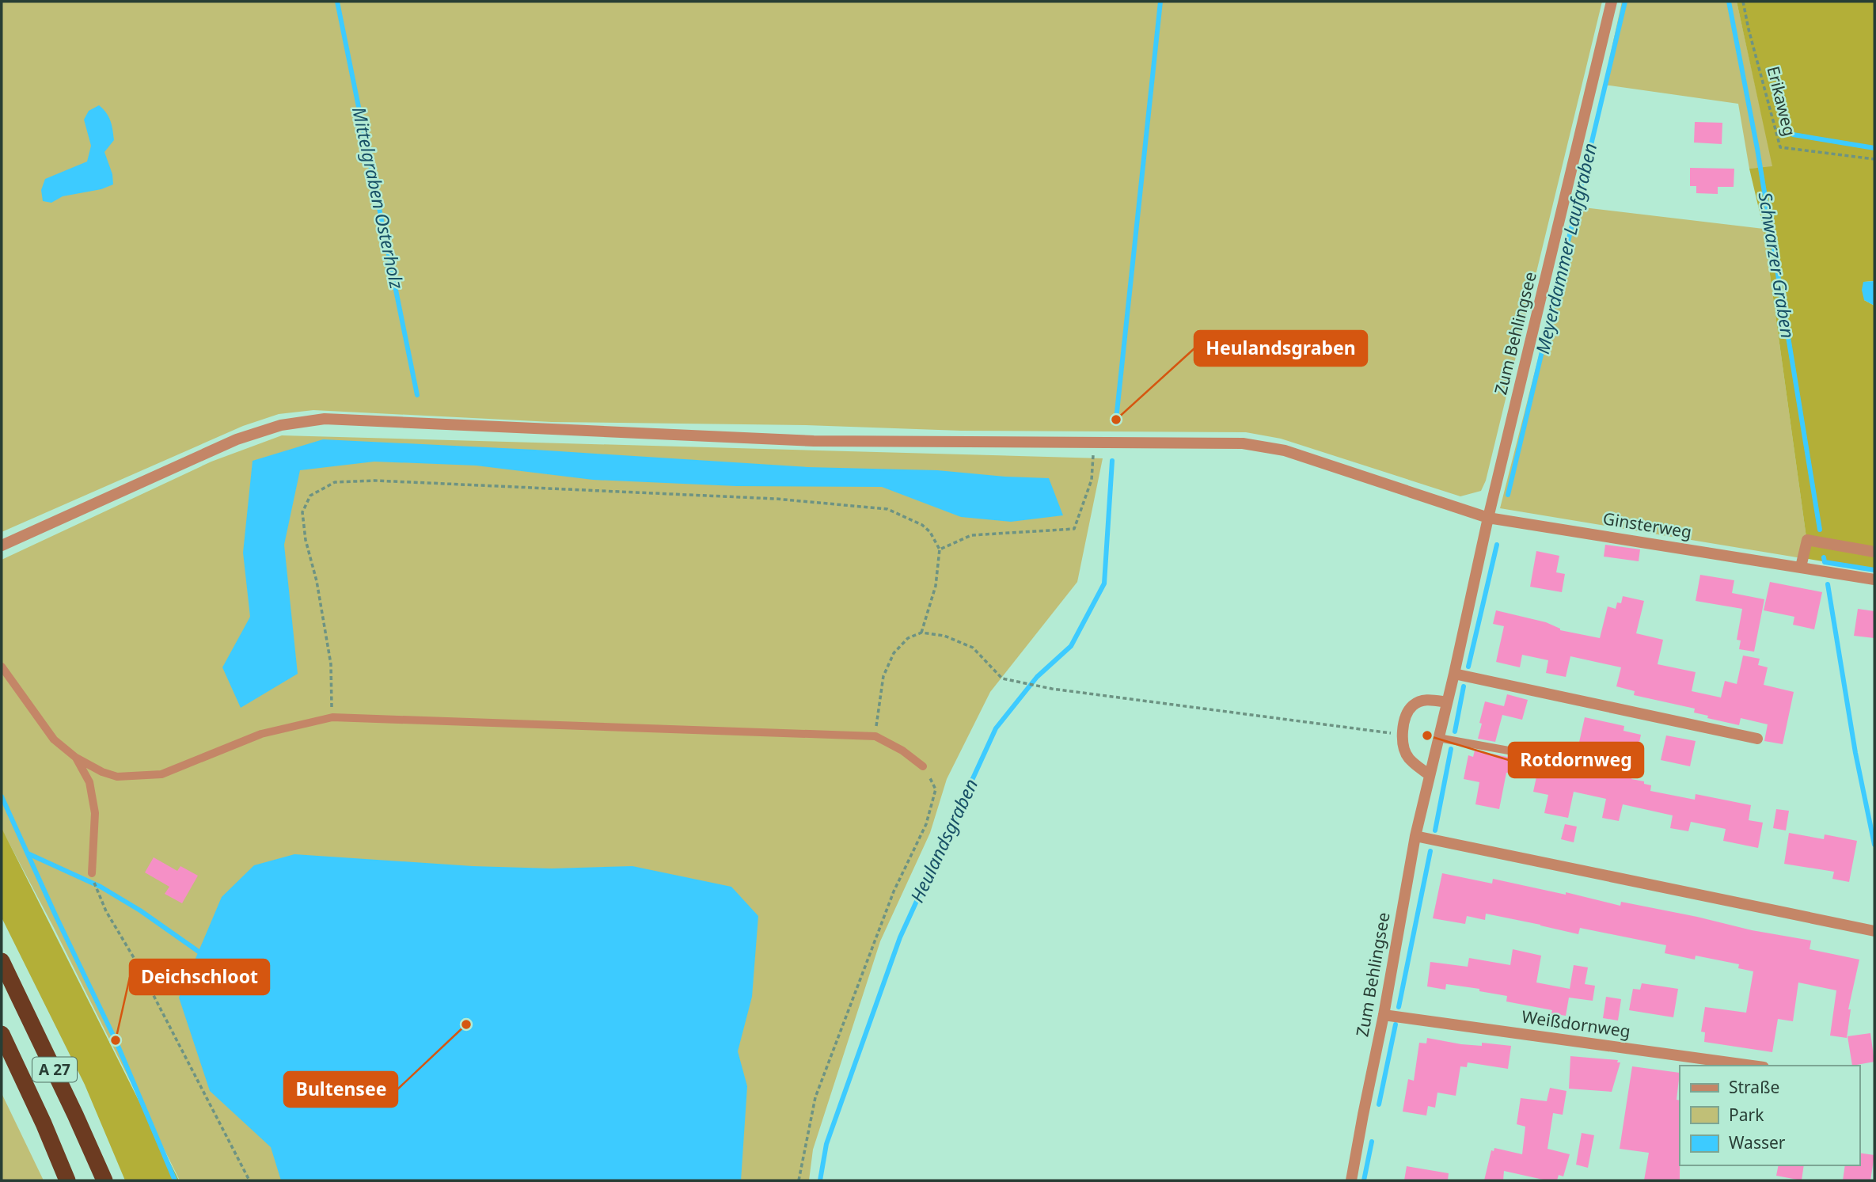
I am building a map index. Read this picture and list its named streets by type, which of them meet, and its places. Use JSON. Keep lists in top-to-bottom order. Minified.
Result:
{"streets":{"highway":["A 27"],"street":["Zum Behlingsee","Ginsterweg","Weißdornweg"],"path":["Erikaweg"]},"crossings":[["Zum Behlingsee","Ginsterweg"],["Zum Behlingsee","Weißdornweg"]],"water":["Mittelgraben Osterholz","Meyerdammer Laufgraben","Schwarzer Graben","Heulandsgraben"],"places":["Heulandsgraben","Rotdornweg","Bultensee","Deichschloot"],"legend":["Straße","Park","Wasser"]}
